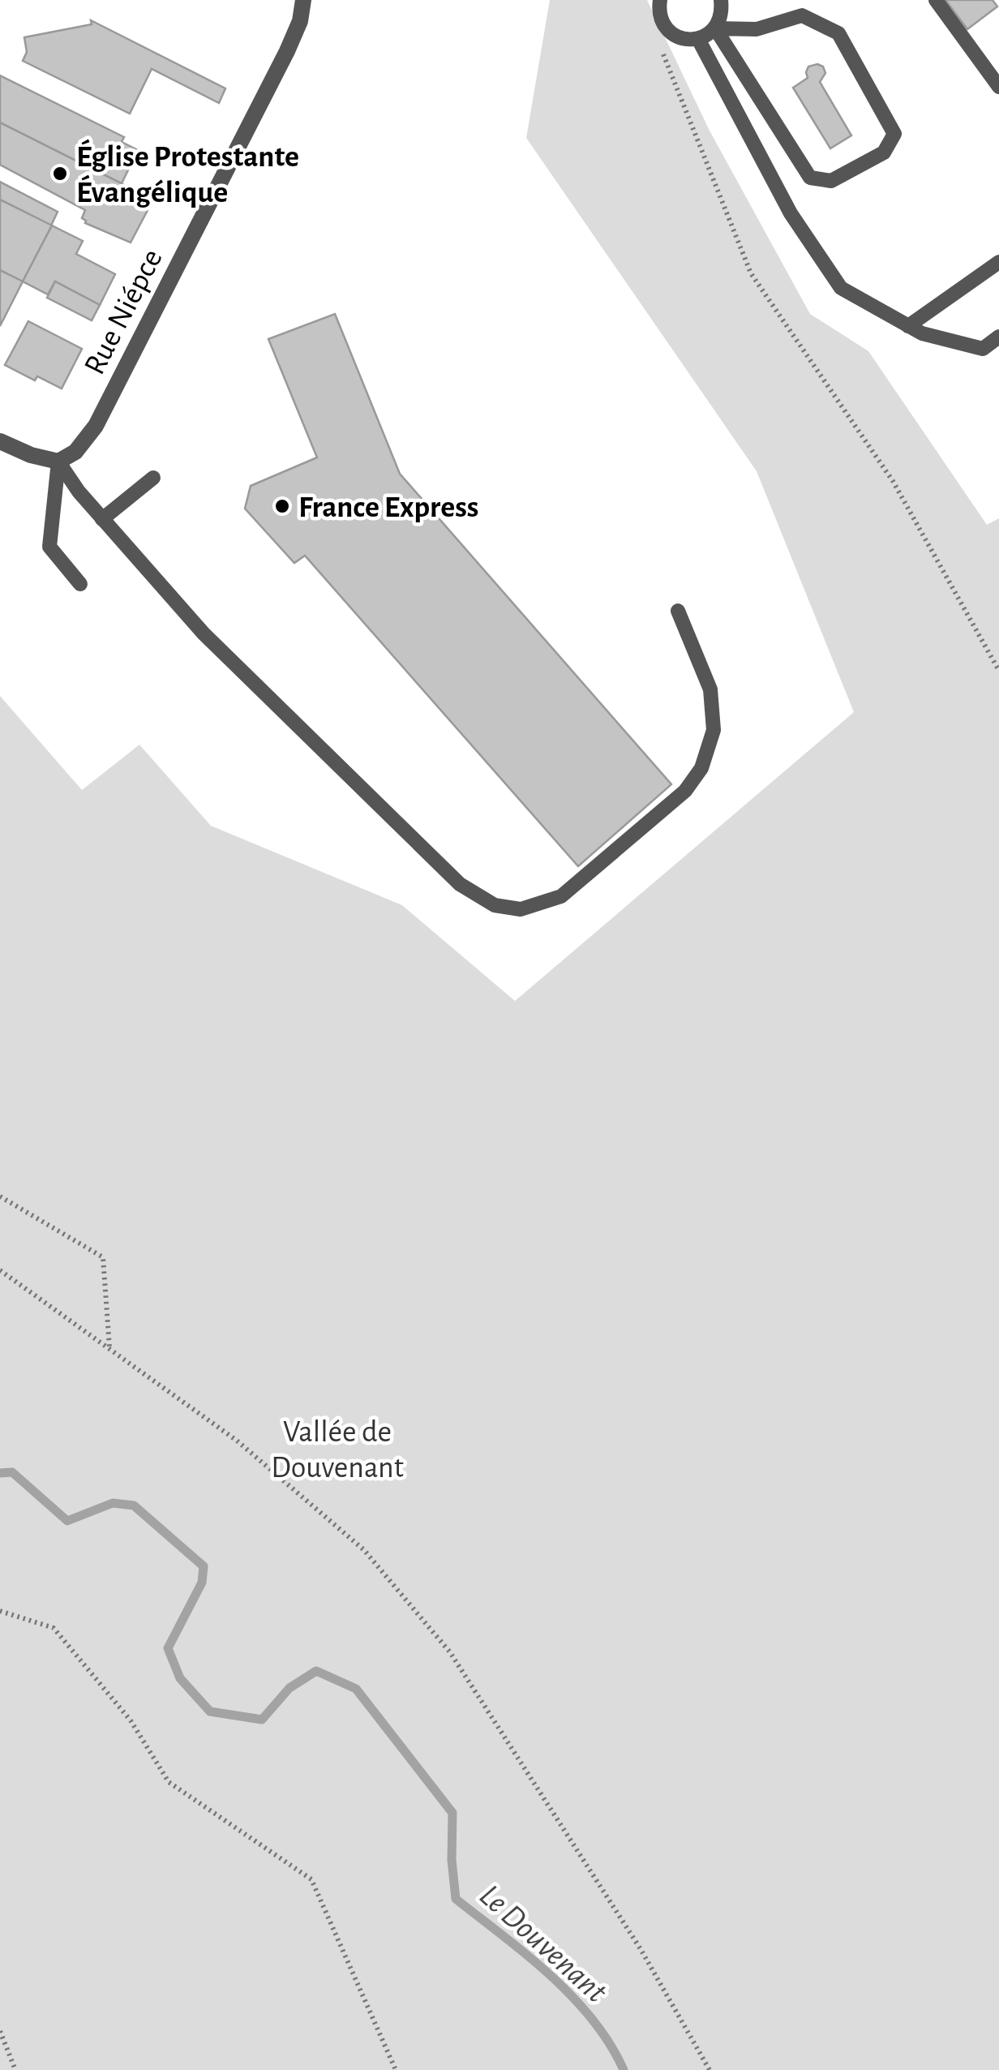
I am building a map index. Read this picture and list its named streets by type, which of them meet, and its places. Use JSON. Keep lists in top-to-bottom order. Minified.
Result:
{"streets":{"street":["Rue Niépce"]},"water":["Le Douvenant"],"parks":["Vallée de Douvenant"],"places":["Église Protestante Évangélique","France Express"]}
